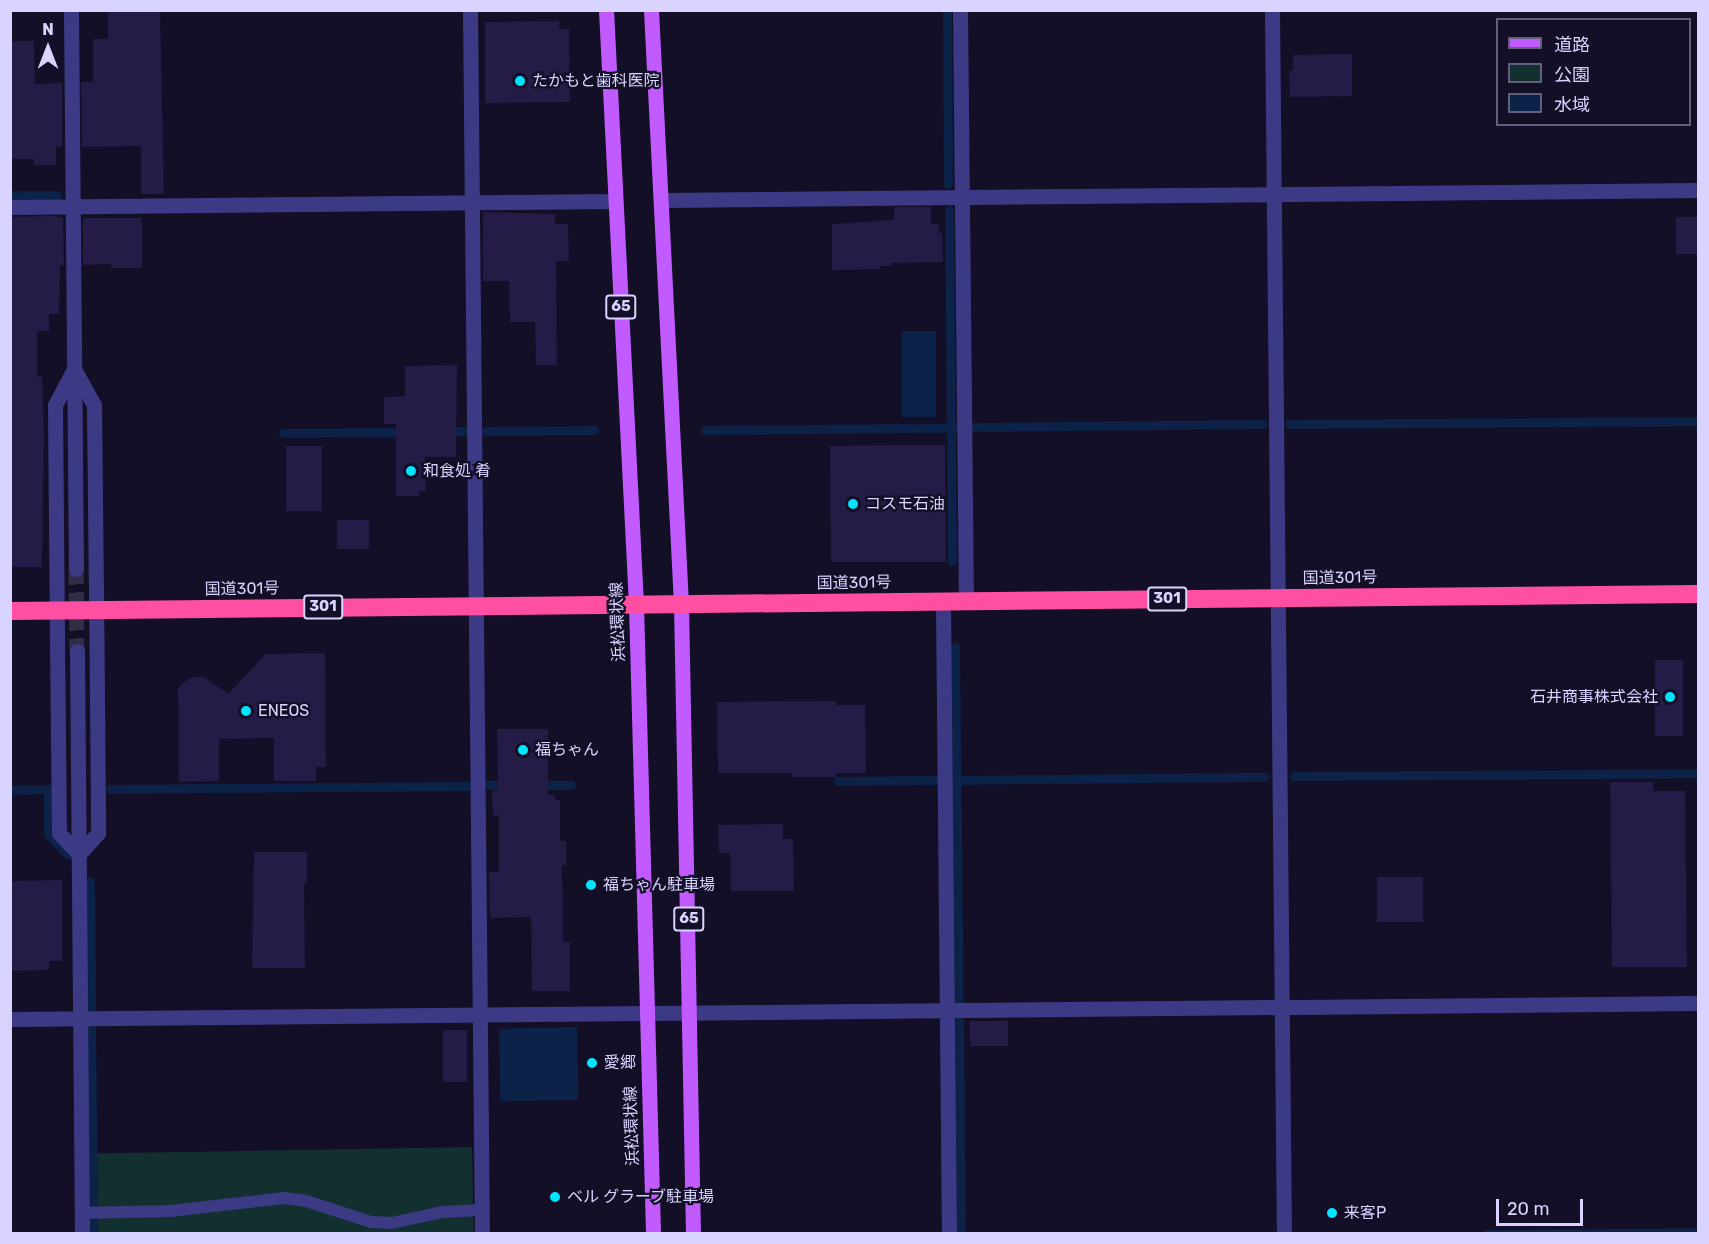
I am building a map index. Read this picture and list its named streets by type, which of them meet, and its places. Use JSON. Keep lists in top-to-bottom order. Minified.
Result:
{"streets":{"highway":["国道301号","301"],"main road":["65","浜松環状線"]},"crossings":[["65","国道301号"],["国道301号","浜松環状線"]],"places":["たかもと歯科医院","和食処 肴","コスモ石油","石井商事株式会社","ENEOS","福ちゃん","福ちゃん駐車場","愛郷","ベル グラーブ駐車場","来客P"],"legend":["道路","公園","水域"],"scale_bar":"20 m","north":"top"}
